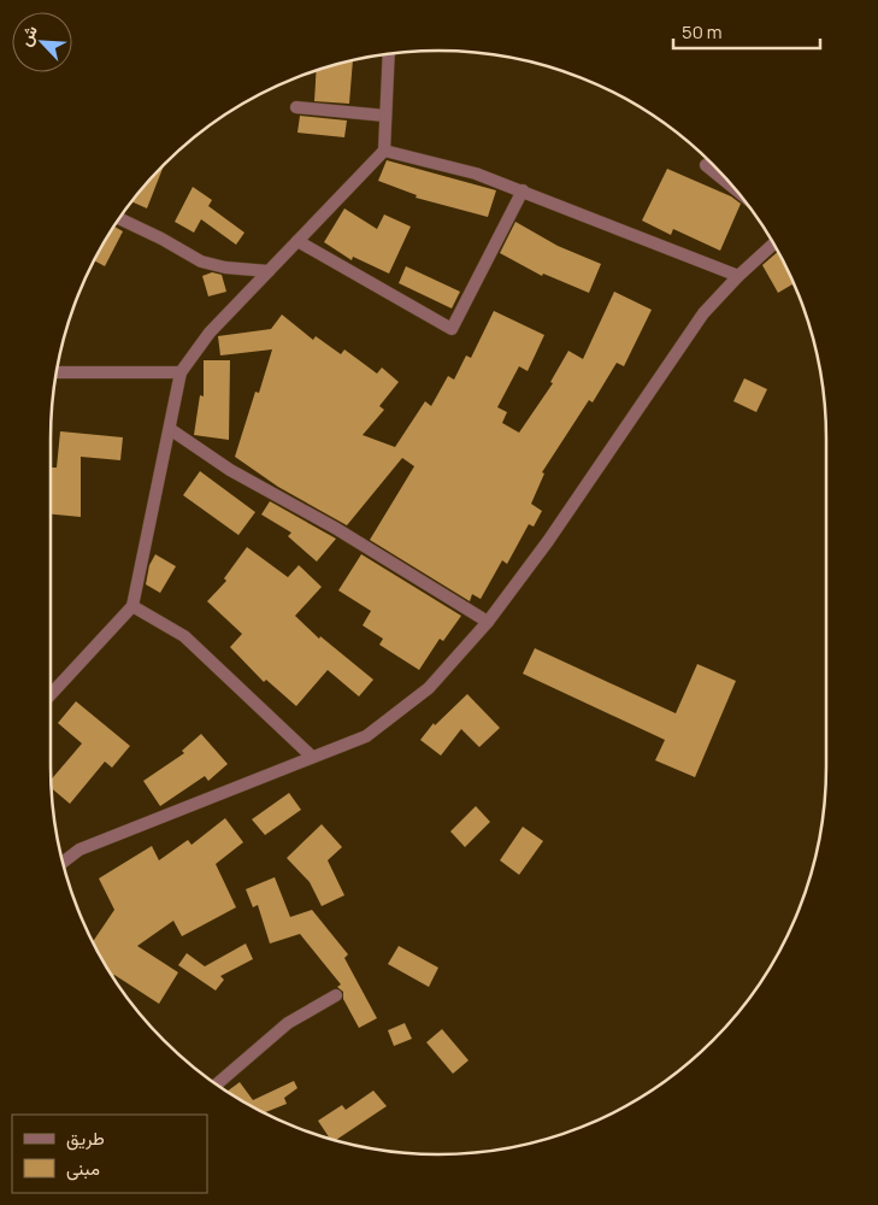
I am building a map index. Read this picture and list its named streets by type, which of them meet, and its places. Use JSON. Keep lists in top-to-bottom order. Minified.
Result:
{"legend":["طريق","مبنى"],"scale_bar":"50 m","north":"top left"}
